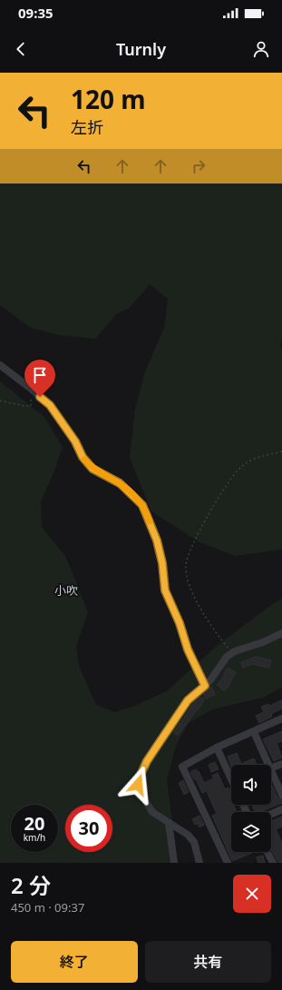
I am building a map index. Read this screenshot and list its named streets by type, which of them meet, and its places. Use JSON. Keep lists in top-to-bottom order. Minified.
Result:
{"districts":["小吹"],"page":{"status":"09:35","header":"Turnly","turn":["120 m","左折"],"speed":"20 km/h","limit":"30","heading":["2 分","450 m · 09:37"],"buttons":["終了","共有"]}}
